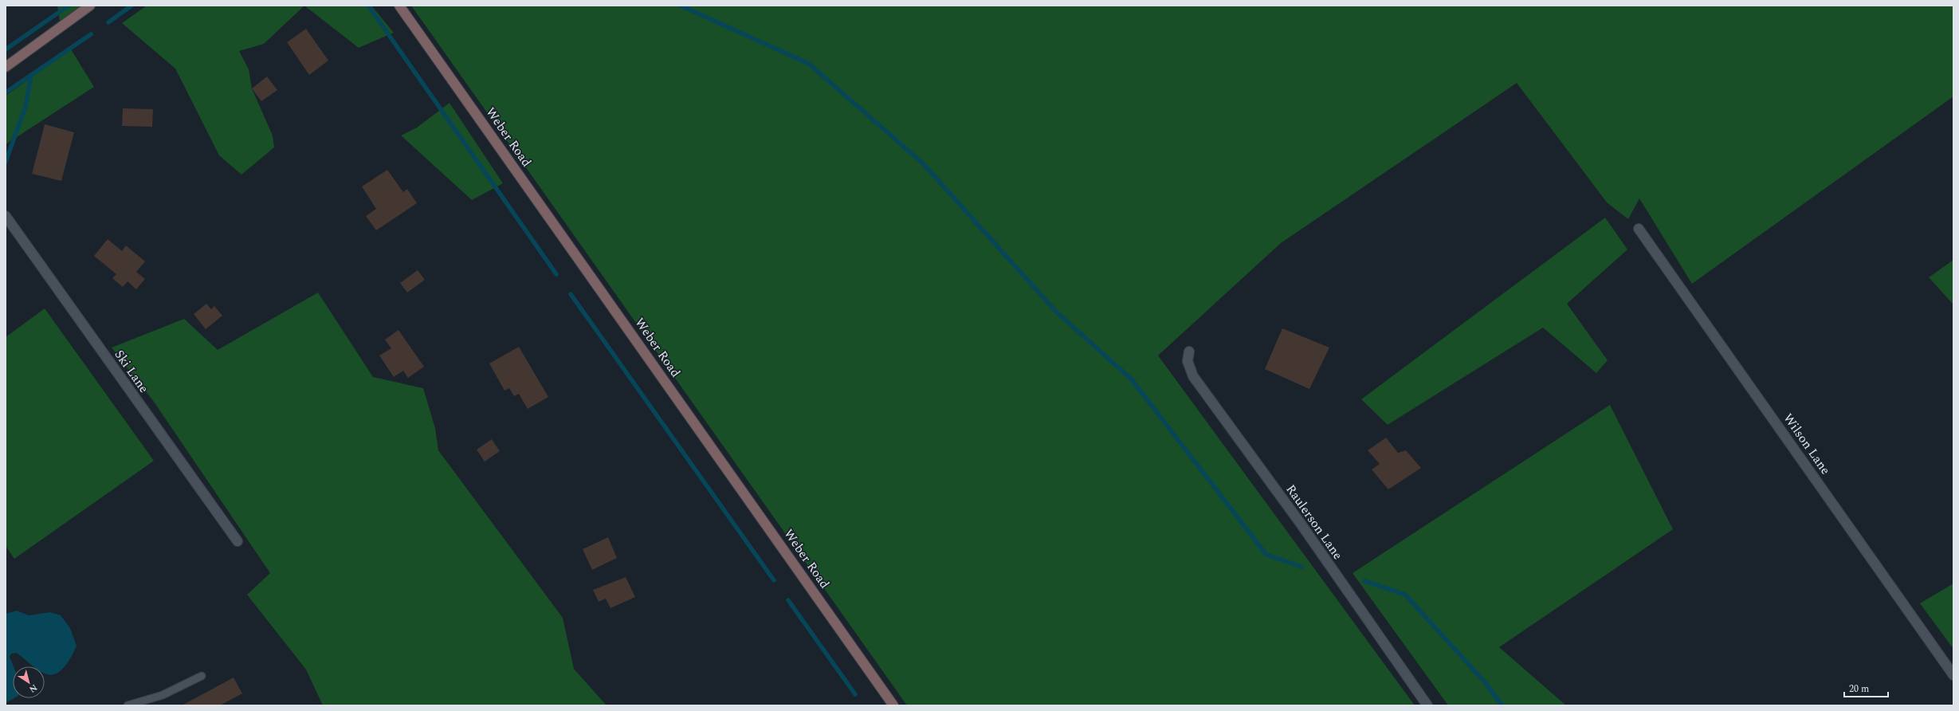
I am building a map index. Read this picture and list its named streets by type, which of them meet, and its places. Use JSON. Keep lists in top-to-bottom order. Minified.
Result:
{"streets":{"street":["Weber Road","Ski Lane","Wilson Lane","Raulerson Lane"]},"scale_bar":"20 m","north":"bottom right"}
